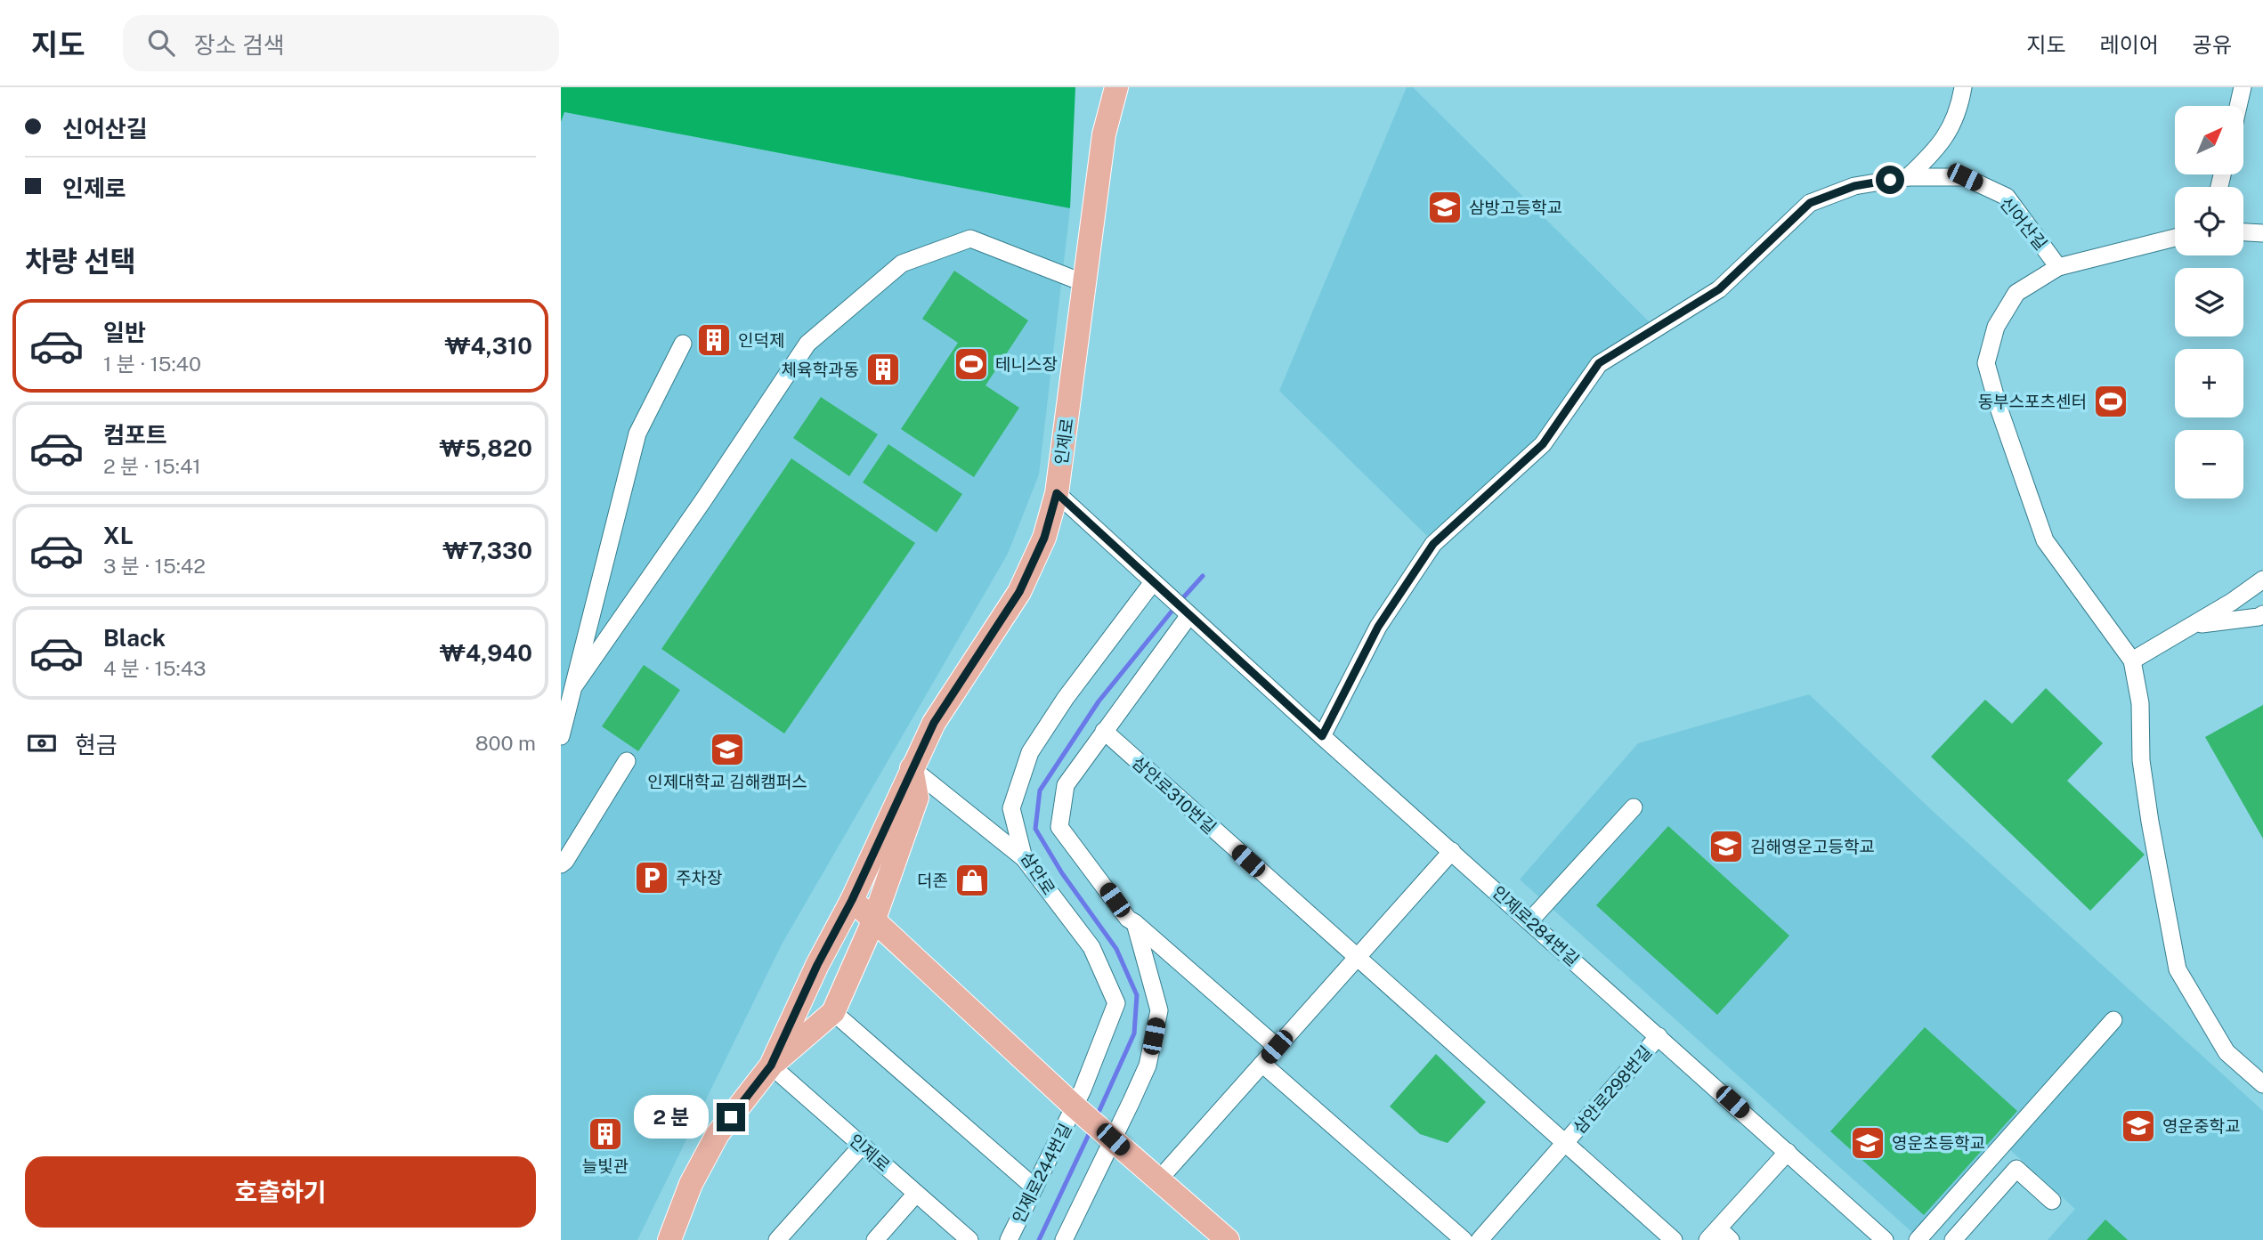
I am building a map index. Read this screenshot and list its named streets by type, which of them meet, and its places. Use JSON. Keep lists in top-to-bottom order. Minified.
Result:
{"streets":{"main road":["인제로"],"street":["신어산길","삼안로310번길","삼안로","인제로284번길","삼안로298번길","인제로244번길"]},"crossings":[["신어산길","인제로284번길"],["삼안로310번길","삼안로298번길"],["삼안로","인제로284번길"],["삼안로","인제로244번길"],["인제로284번길","삼안로298번길"]],"places":{"school or university":["삼방고등학교","인제대학교 김해캠퍼스","김해영운고등학교","영운중학교","영운초등학교"],"building":["인덕제","체육학과동","늘빛관"],"sports":["테니스장","동부스포츠센터"],"parking":["주차장"],"shop":["더존"]},"north":"top right","page":{"header":"지도","search":"장소 검색","nav":["지도","레이어","공유"],"banner":["신어산길","인제로"],"map_buttons":["+","−"],"heading":"차량 선택","list":[{"name":"일반","note":"1 분 · 15:40","value":"₩4,310"},{"name":"컴포트","note":"2 분 · 15:41","value":"₩5,820"},{"name":"XL","note":"3 분 · 15:42","value":"₩7,330"},{"name":"Black","note":"4 분 · 15:43","value":"₩4,940"}],"pay":["현금","800 m"],"bubble":"2 분","buttons":"호출하기"}}
